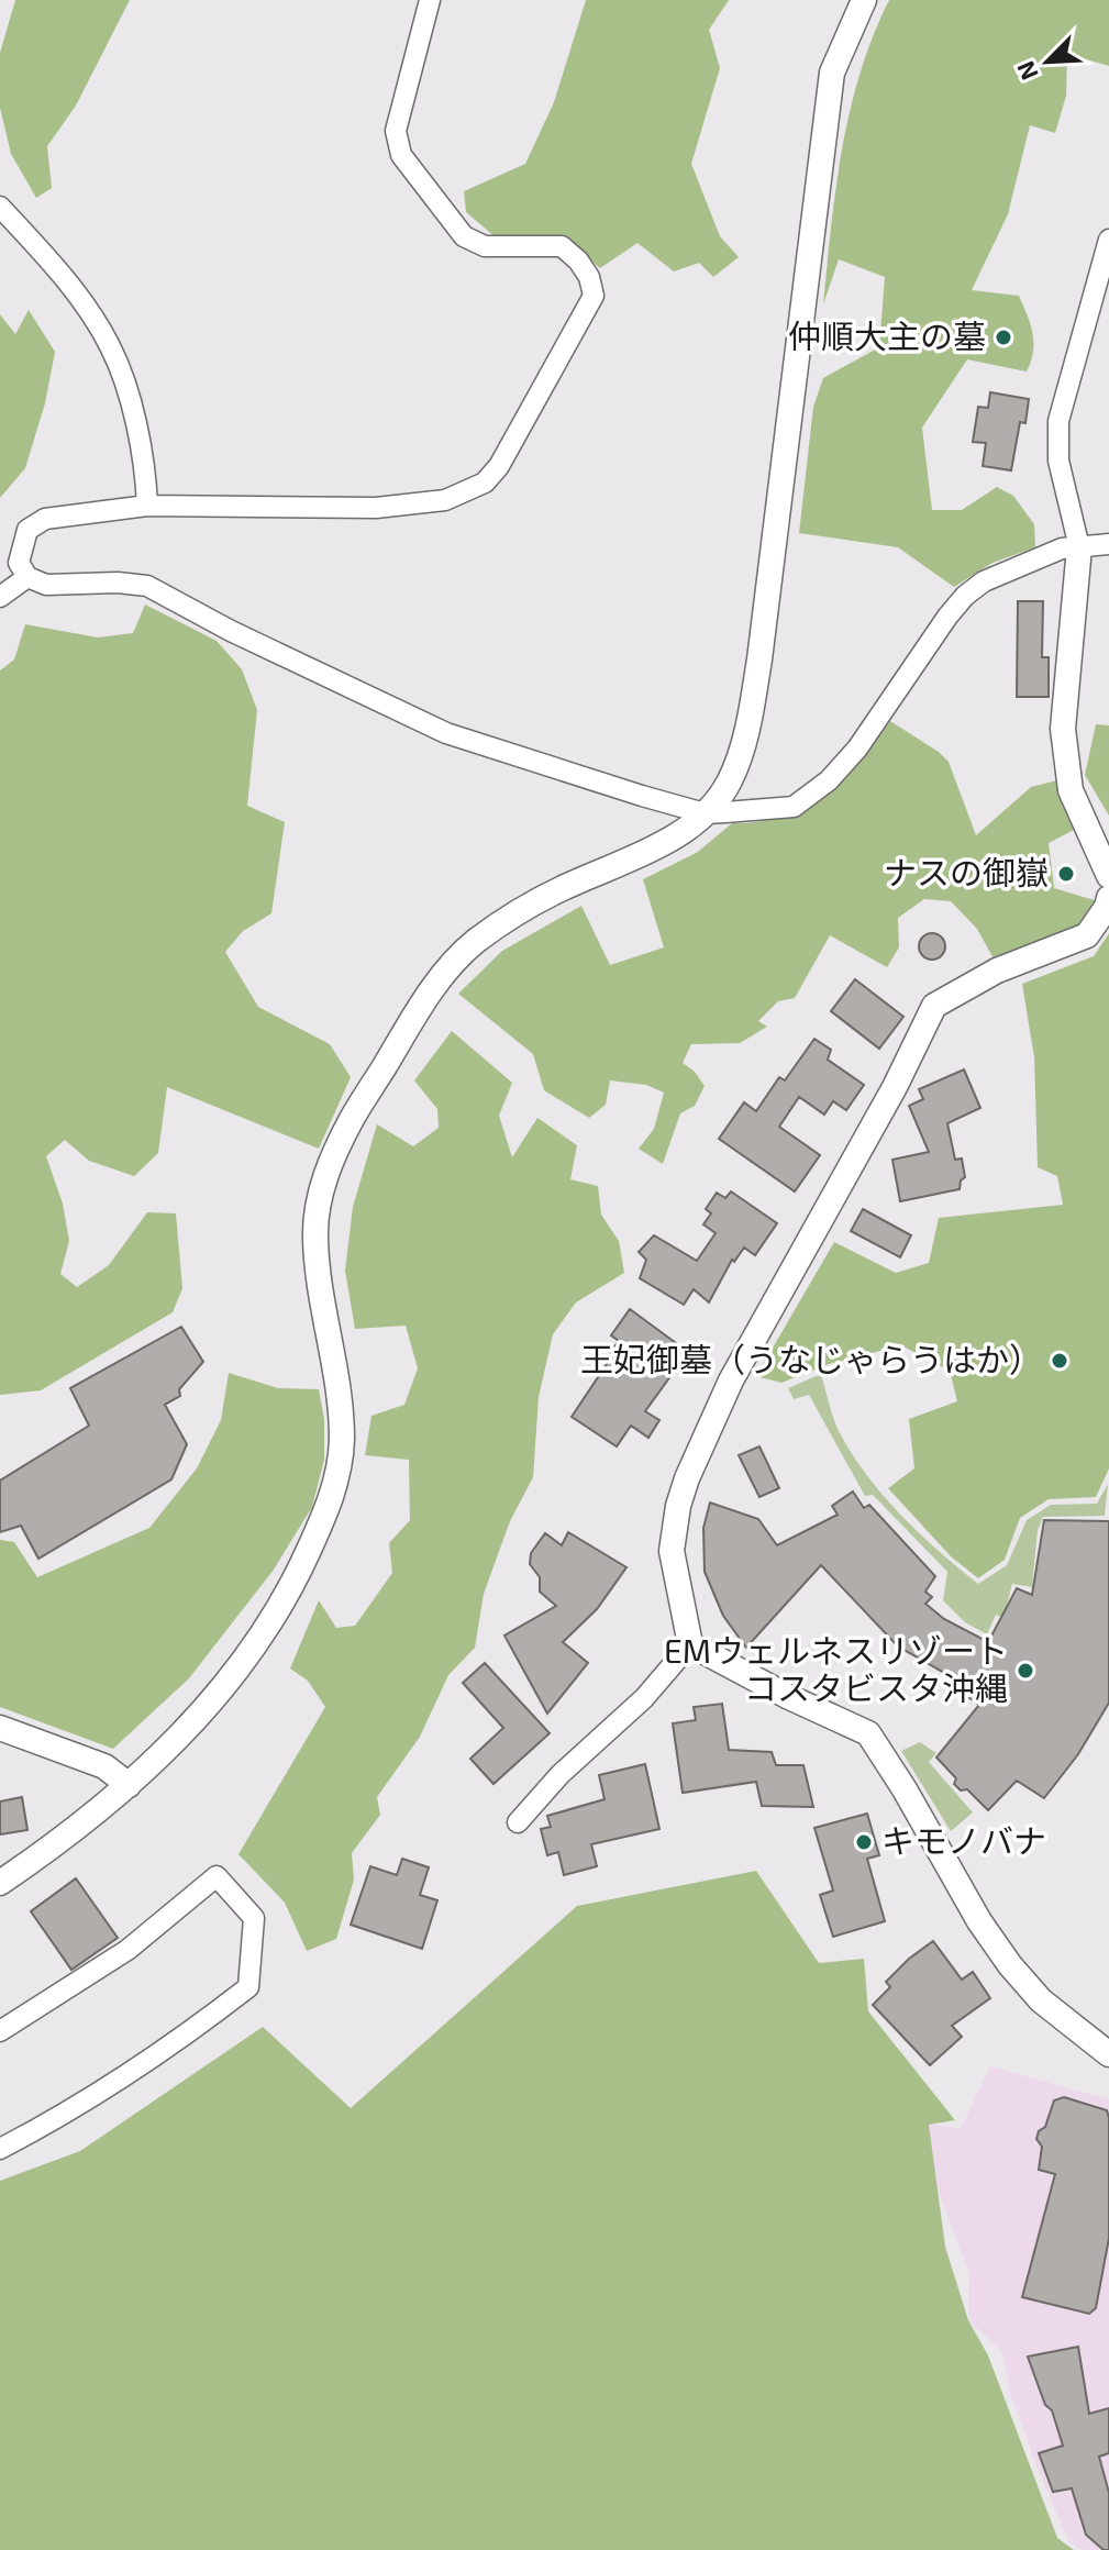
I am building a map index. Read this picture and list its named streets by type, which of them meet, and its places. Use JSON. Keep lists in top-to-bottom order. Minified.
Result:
{"places":["仲順大主の墓","ナスの御嶽","王妃御墓（うなじゃらうはか）","EMウェルネスリゾート コスタビスタ沖縄","キモノバナ"],"north":"bottom left"}
